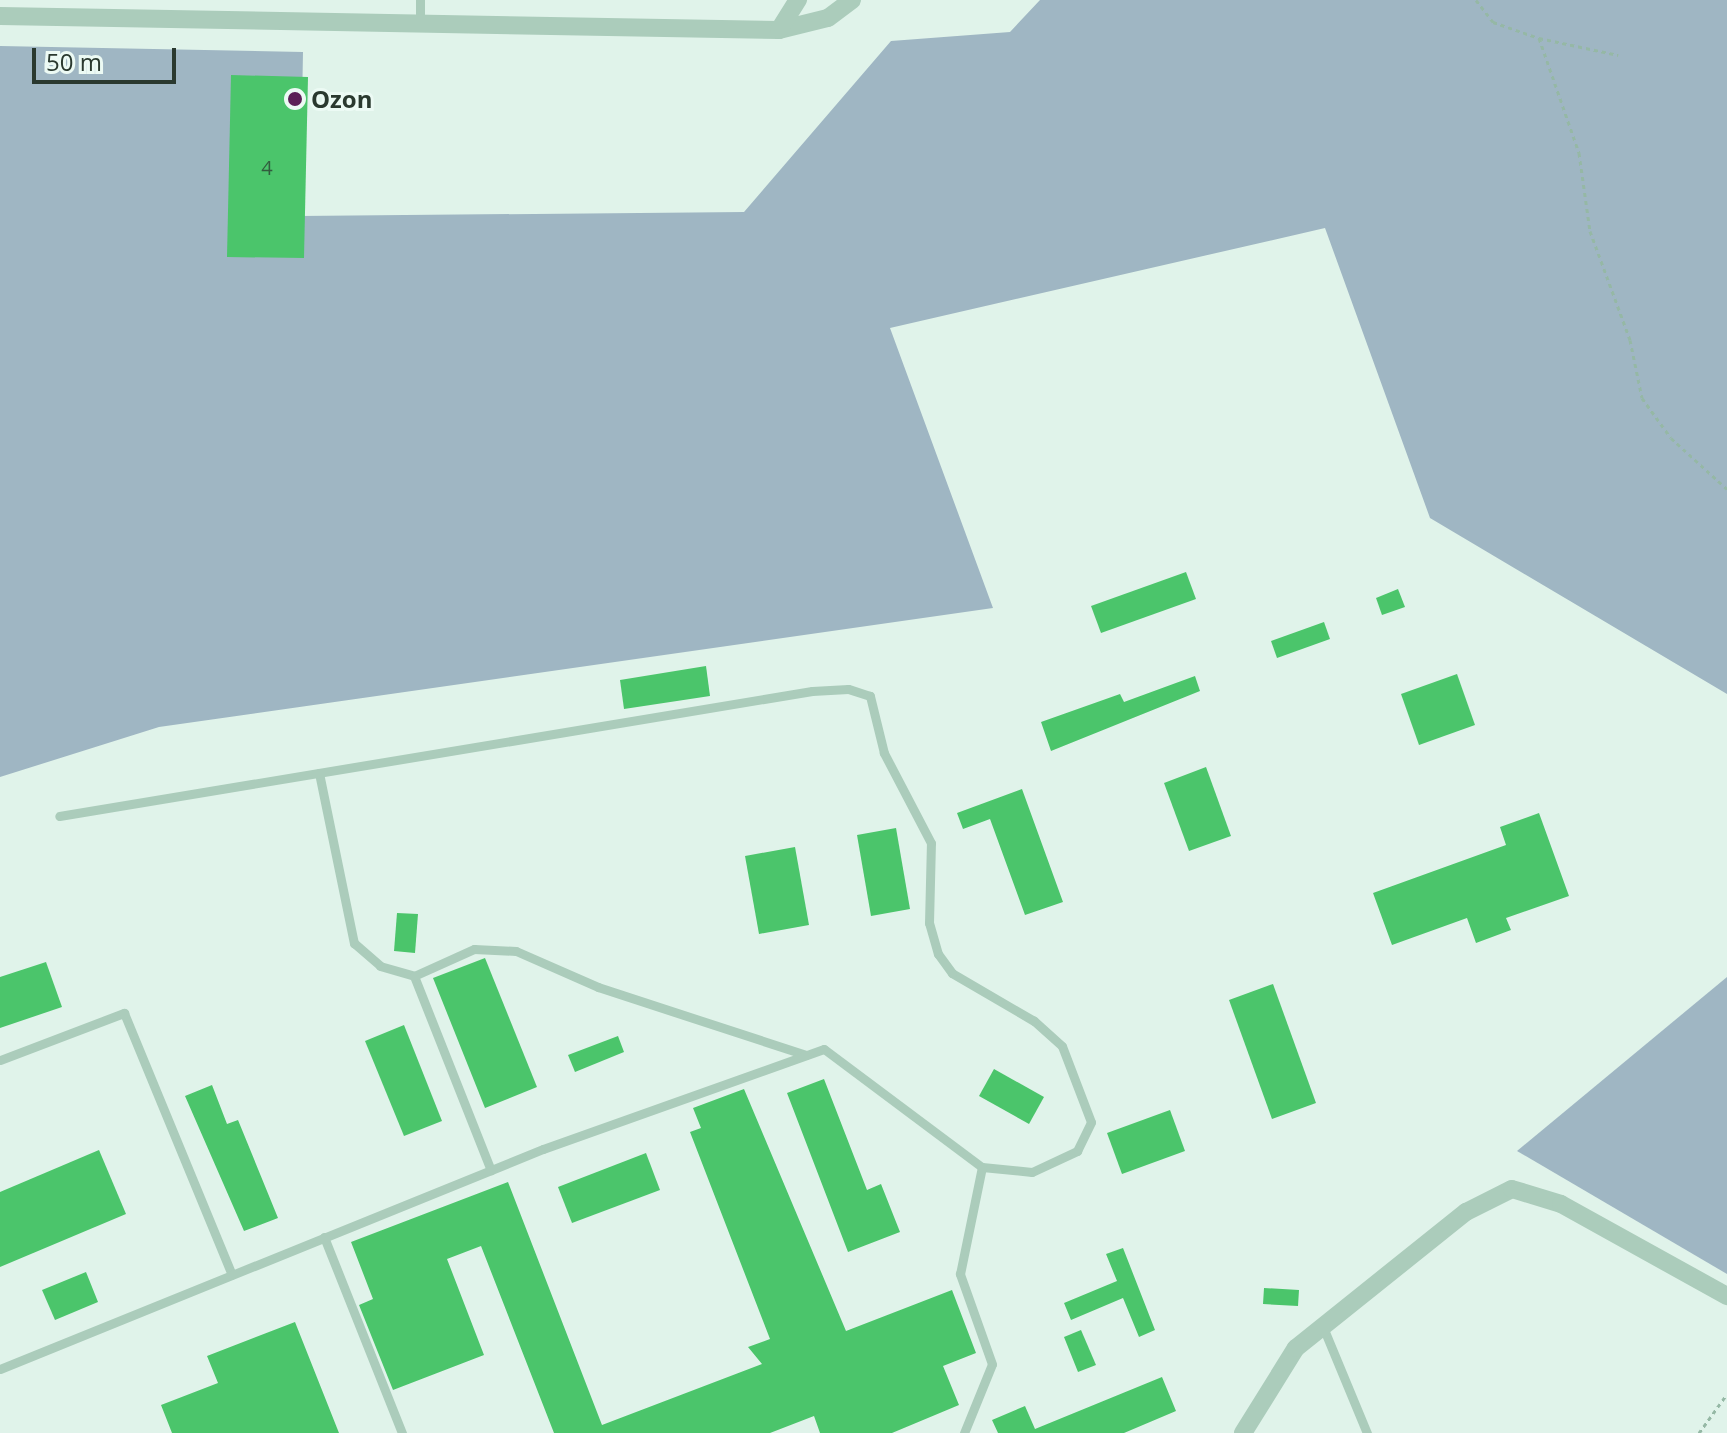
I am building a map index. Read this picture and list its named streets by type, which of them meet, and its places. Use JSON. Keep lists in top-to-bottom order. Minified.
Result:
{"places":["Ozon"],"house_numbers":["4"],"scale_bar":"50 m"}
